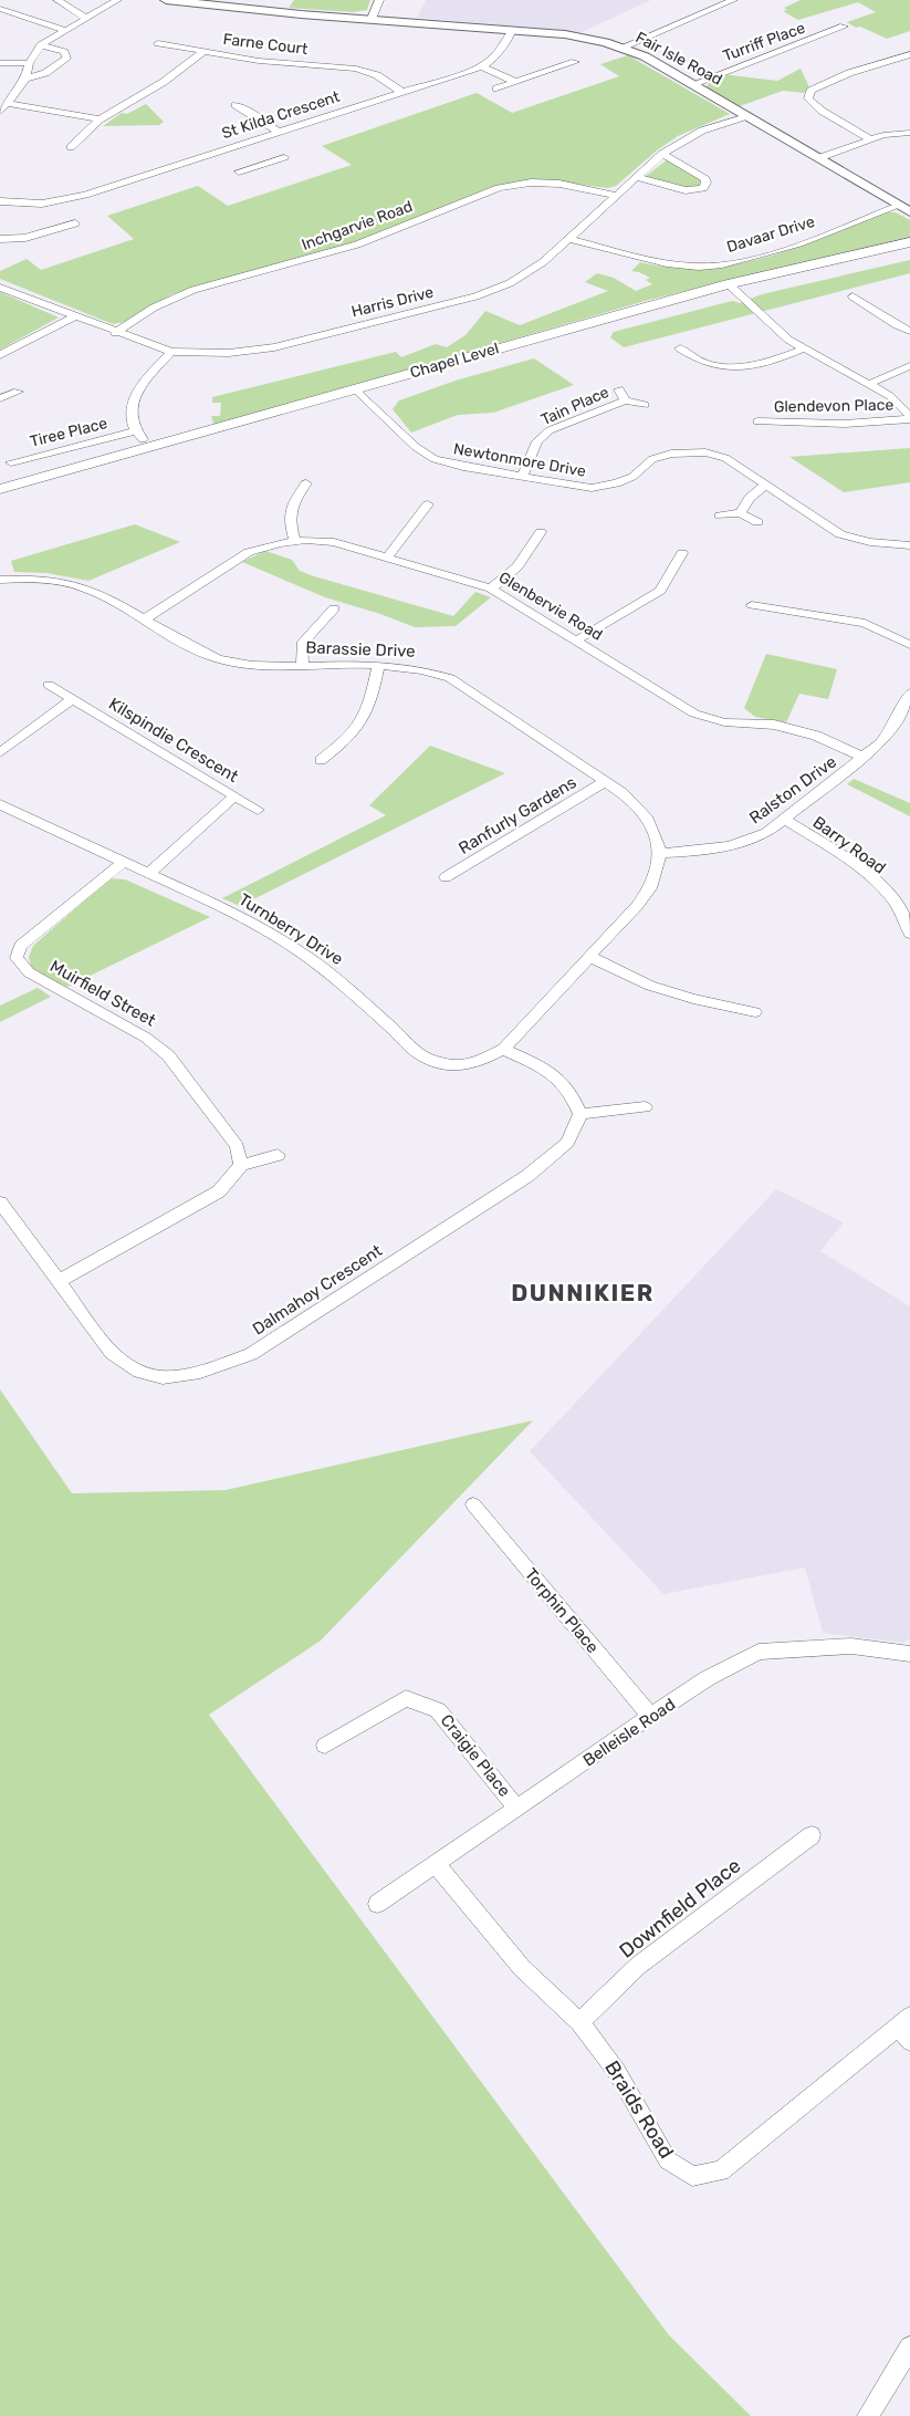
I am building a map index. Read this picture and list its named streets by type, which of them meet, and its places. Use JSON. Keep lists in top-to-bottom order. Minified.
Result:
{"streets":{"main road":["Chapel Level"],"street":["Turriff Place","Farne Court","Fair Isle Road","St Kilda Crescent","Inchgarvie Road","Davaar Drive","Harris Drive","Tain Place","Glendevon Place","Tiree Place","Newtonmore Drive","Glenbervie Road","Barassie Drive","Kilspindie Crescent","Ralston Drive","Ranfurly Gardens","Barry Road","Turnberry Drive","Muirfield Street","Dalmahoy Crescent","Torphin Place","Belleisle Road","Craigie Place","Downfield Place","Braids Road"]},"crossings":[["Turriff Place","Fair Isle Road"],["Farne Court","St Kilda Crescent"],["Fair Isle Road","St Kilda Crescent"],["Fair Isle Road","Davaar Drive"],["Fair Isle Road","Harris Drive"],["Inchgarvie Road","Harris Drive"],["Davaar Drive","Harris Drive"],["Harris Drive","Tiree Place"],["Chapel Level","Newtonmore Drive"],["Tain Place","Newtonmore Drive"],["Glenbervie Road","Barassie Drive"],["Glenbervie Road","Ralston Drive"],["Barassie Drive","Ralston Drive"],["Barassie Drive","Ranfurly Gardens"],["Ralston Drive","Barry Road"],["Turnberry Drive","Muirfield Street"],["Torphin Place","Belleisle Road"],["Belleisle Road","Craigie Place"],["Belleisle Road","Braids Road"],["Downfield Place","Braids Road"]],"districts":["DUNNIKIER"]}
